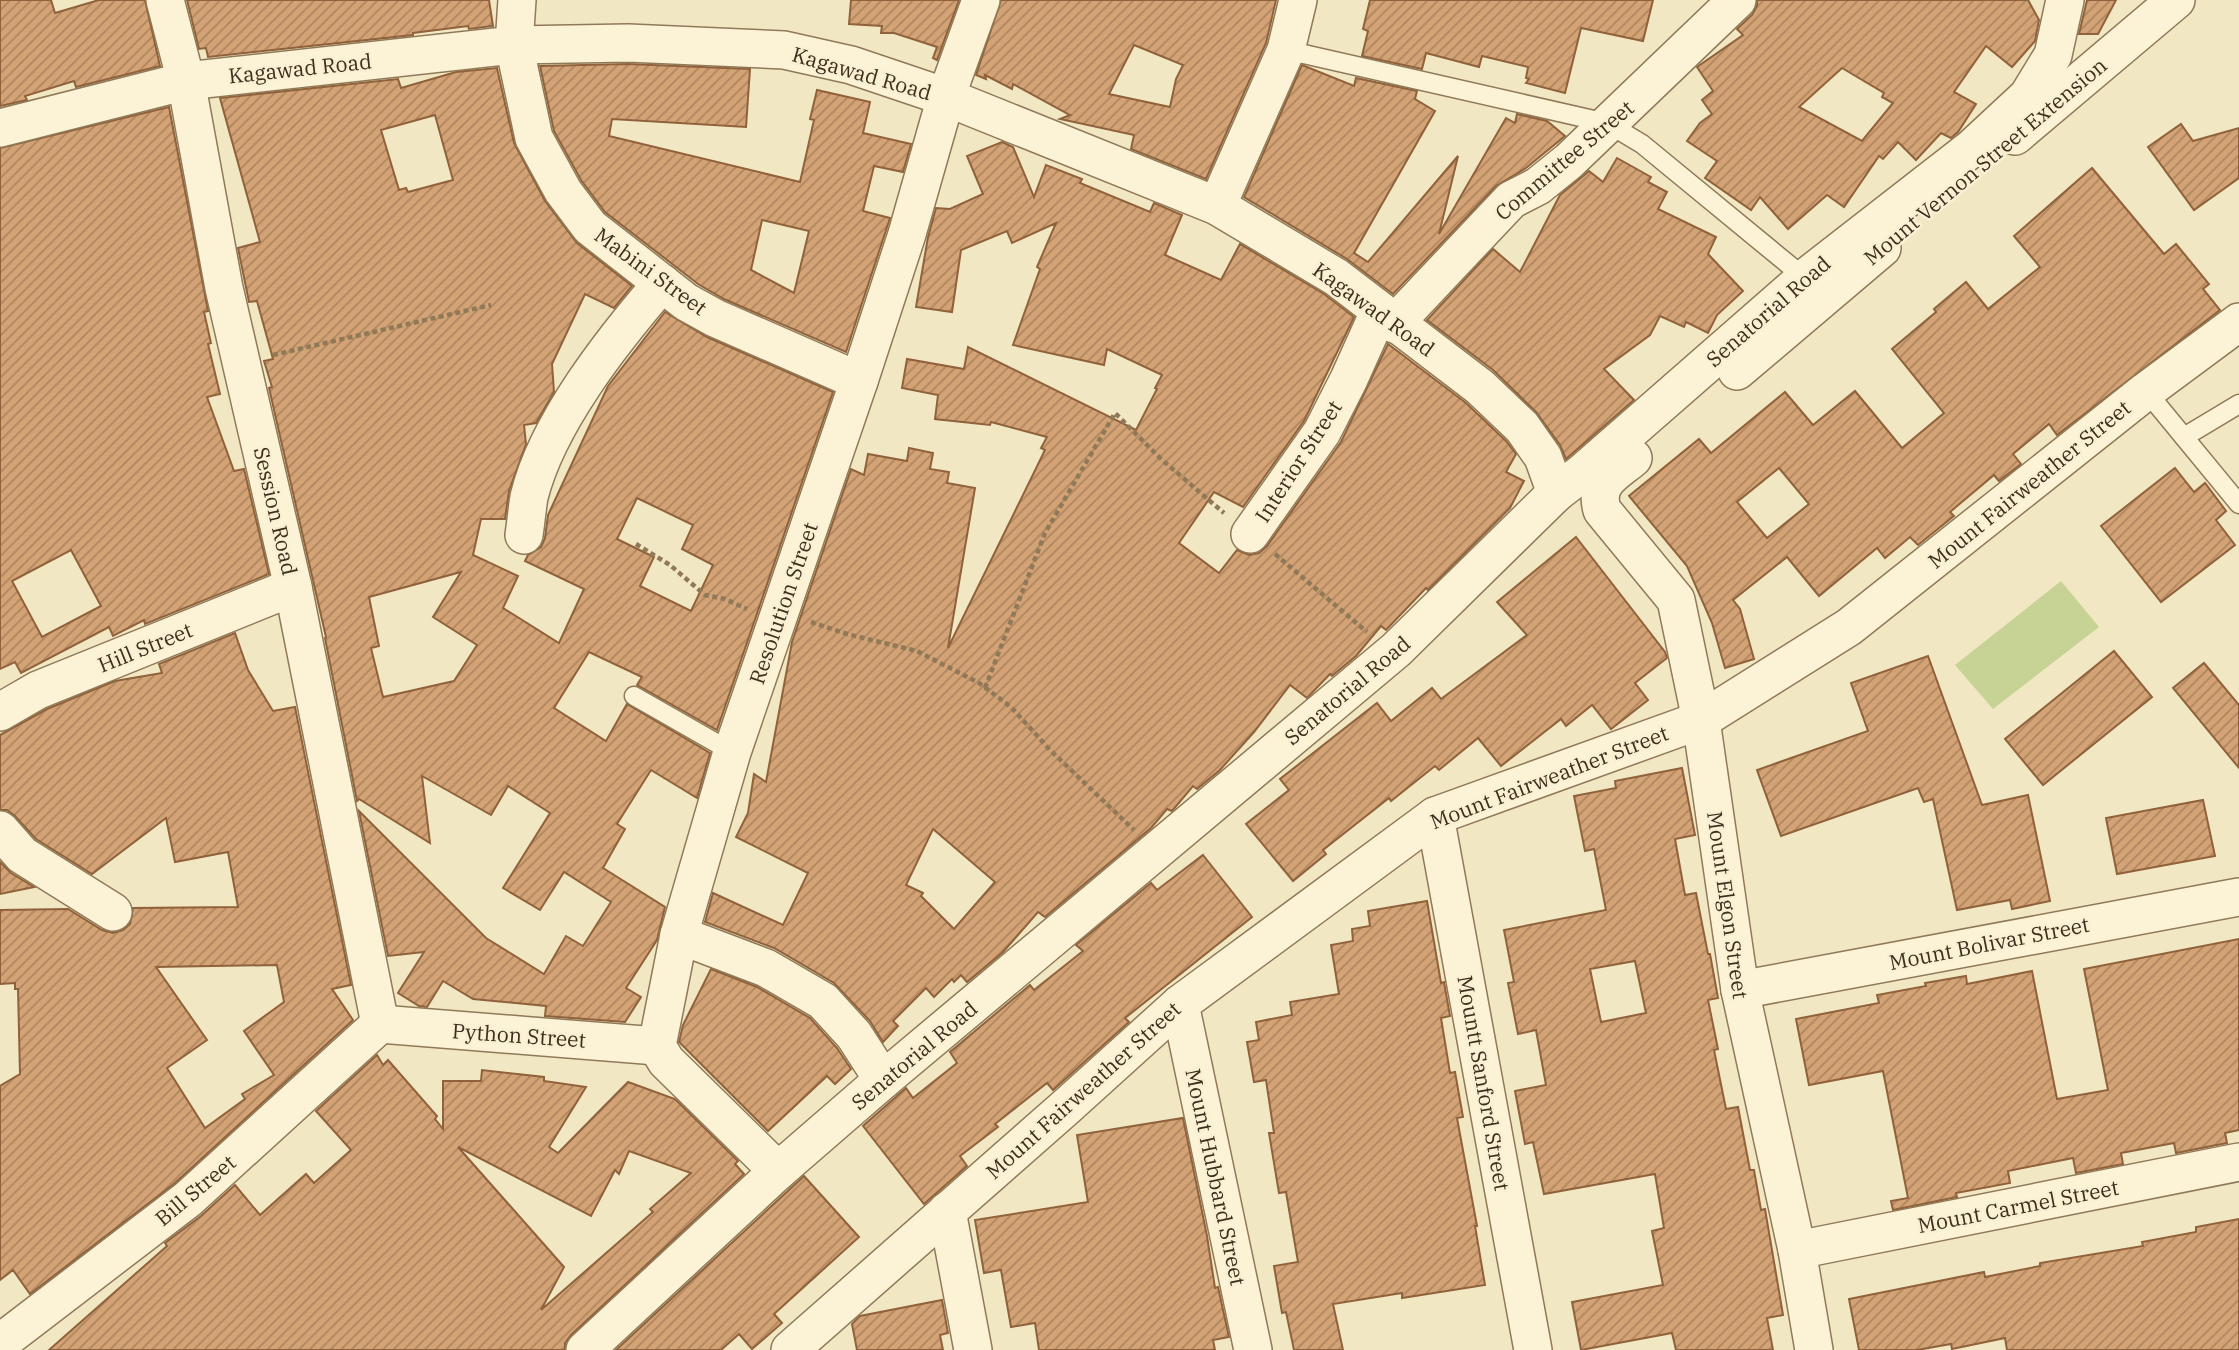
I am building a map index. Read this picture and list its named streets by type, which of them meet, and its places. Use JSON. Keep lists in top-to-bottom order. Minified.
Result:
{"streets":{"street":["Kagawad Road","Committee Street","Mount Vernon Street Extension","Mabini Street","Senatorial Road","Interior Street","Mount Fairweather Street","Session Road","Resolution Street","Hill Street","Mount Elgon Street","Mount Bolivar Street","Python Street","Mountt Sanford Street","Mount Hubbard Street","Bill Street","Mount Carmel Street"]},"crossings":[["Kagawad Road","Committee Street"],["Kagawad Road","Mabini Street"],["Kagawad Road","Senatorial Road"],["Kagawad Road","Interior Street"],["Kagawad Road","Session Road"],["Kagawad Road","Resolution Street"],["Committee Street","Interior Street"],["Mount Vernon Street Extension","Mount Elgon Street"],["Mabini Street","Resolution Street"],["Mount Fairweather Street","Mount Elgon Street"],["Mount Fairweather Street","Mountt Sanford Street"],["Mount Fairweather Street","Mount Hubbard Street"],["Session Road","Hill Street"],["Session Road","Python Street"],["Session Road","Bill Street"],["Resolution Street","Python Street"],["Mount Elgon Street","Mount Bolivar Street"],["Mount Elgon Street","Mount Carmel Street"],["Python Street","Bill Street"]]}
